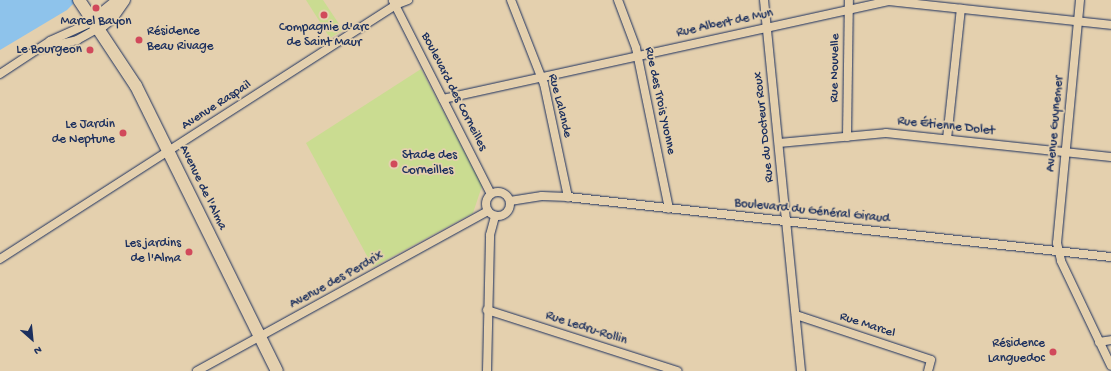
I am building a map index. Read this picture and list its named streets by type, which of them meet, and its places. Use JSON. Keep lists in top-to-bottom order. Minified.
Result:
{"streets":{"main road":["Avenue de l'Alma"],"street":["Rue Albert de Mun","Rue Nouvelle","Boulevard des Corneilles","Rue des Trois Yvonne","Avenue Raspail","Rue Lalande","Avenue Guynemer","Rue du Docteur Roux","Rue Étienne Dolet","Boulevard du Général Giraud","Avenue des Perdrix","Rue Marcel","Rue Ledru-Rollin"]},"crossings":[["Rue Albert de Mun","Rue Nouvelle"],["Rue Albert de Mun","Boulevard des Corneilles"],["Rue Albert de Mun","Rue des Trois Yvonne"],["Rue Albert de Mun","Rue Lalande"],["Rue Albert de Mun","Avenue Guynemer"],["Rue Albert de Mun","Rue du Docteur Roux"],["Rue Nouvelle","Rue Étienne Dolet"],["Boulevard des Corneilles","Avenue Raspail"],["Boulevard des Corneilles","Boulevard du Général Giraud"],["Boulevard des Corneilles","Avenue des Perdrix"],["Rue des Trois Yvonne","Boulevard du Général Giraud"],["Avenue Raspail","Avenue de l'Alma"],["Rue Lalande","Boulevard du Général Giraud"],["Avenue Guynemer","Rue Étienne Dolet"],["Avenue Guynemer","Boulevard du Général Giraud"],["Rue du Docteur Roux","Rue Étienne Dolet"],["Rue du Docteur Roux","Boulevard du Général Giraud"],["Rue du Docteur Roux","Rue Marcel"],["Avenue de l'Alma","Avenue des Perdrix"],["Boulevard du Général Giraud","Avenue des Perdrix"]],"places":["Marcel Bayon","Compagnie d'arc de Saint Maur","Résidence Beau Rivage","Le Bourgeon","Le Jardin de Neptune","Stade des Corneilles","Les jardins de l'Alma","Résidence Languedoc"],"north":"bottom right"}
